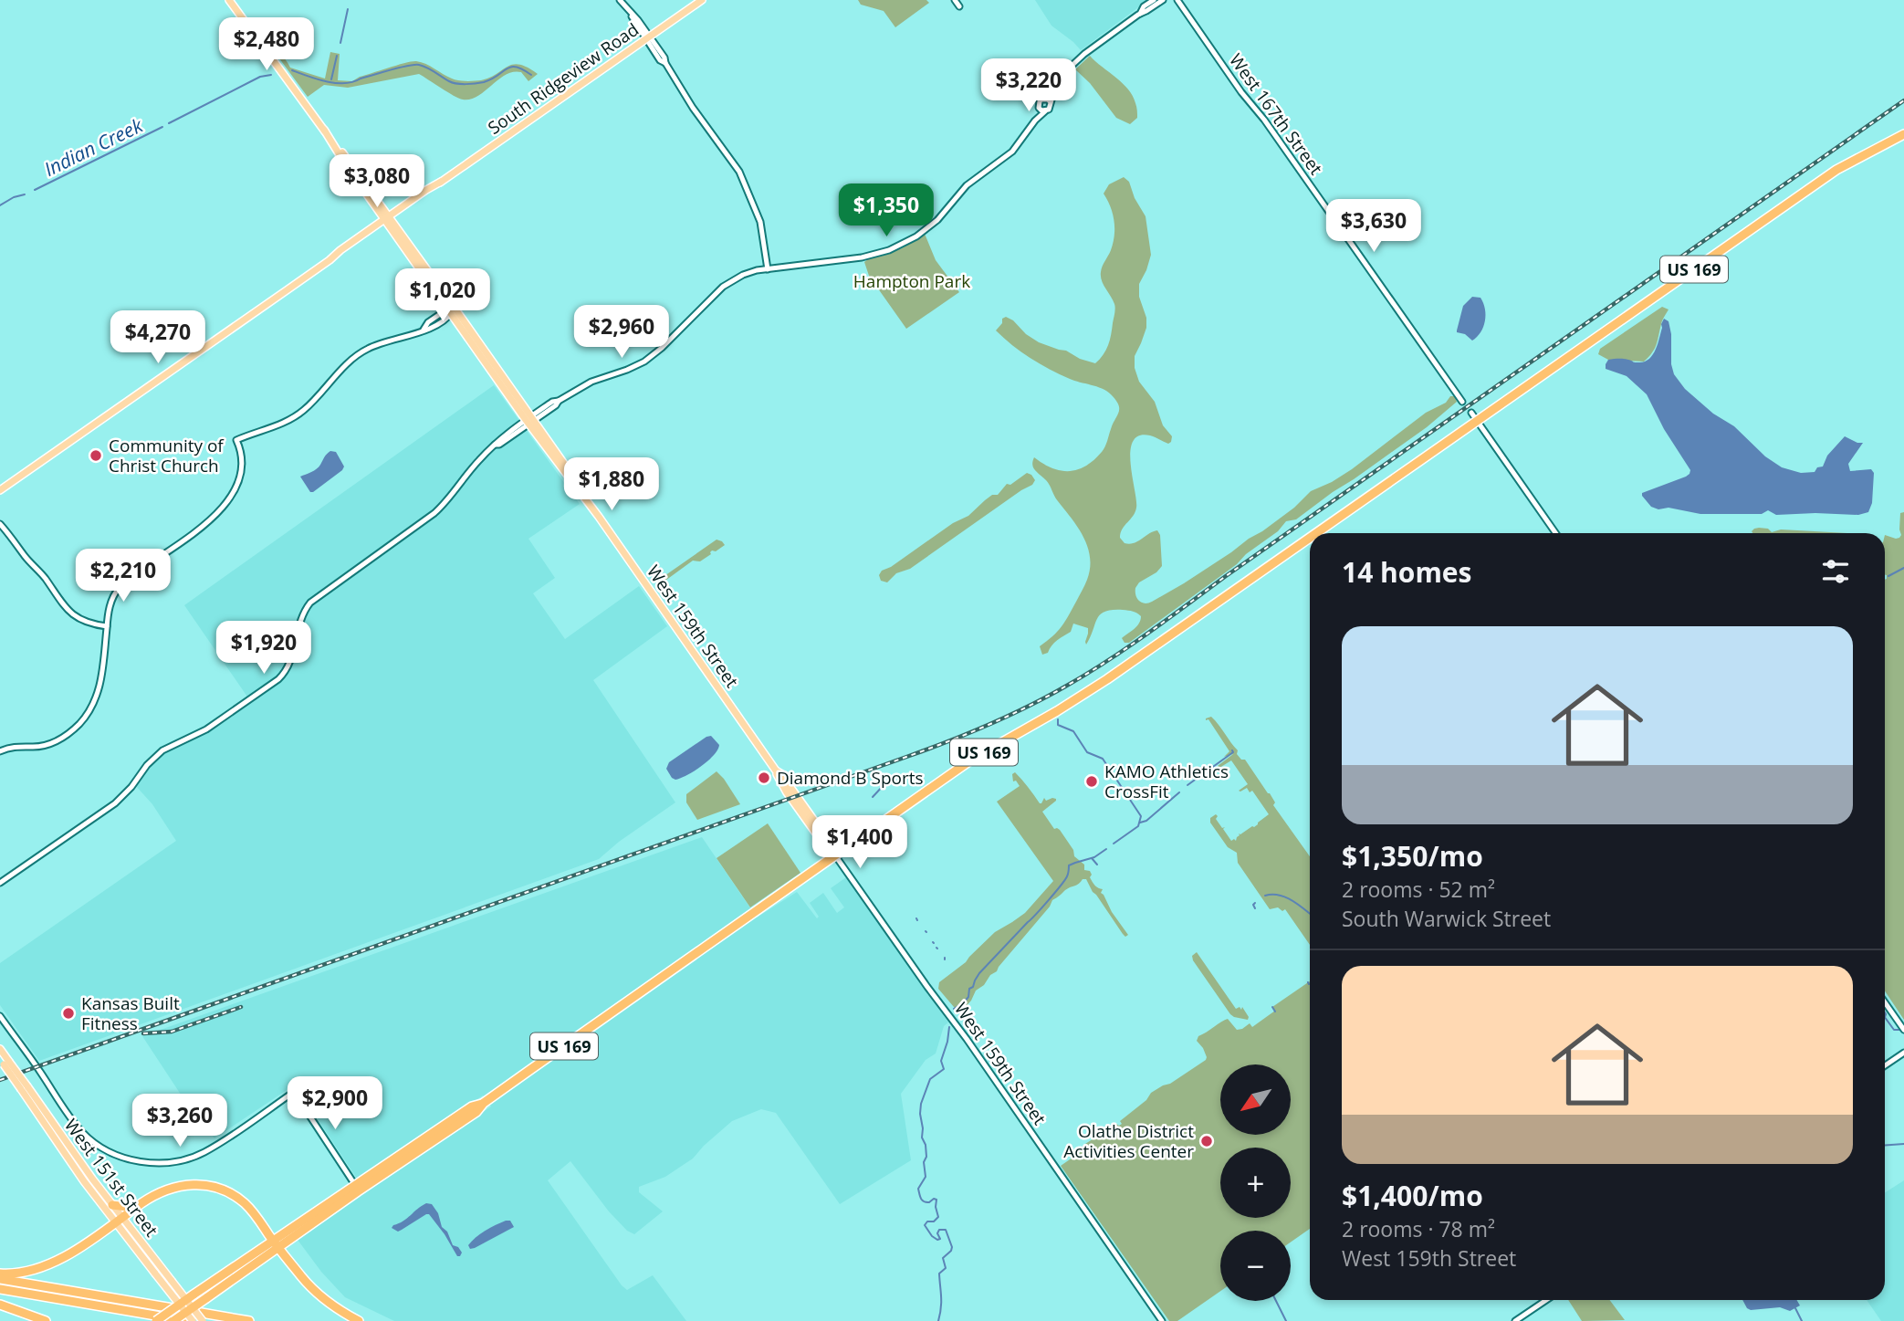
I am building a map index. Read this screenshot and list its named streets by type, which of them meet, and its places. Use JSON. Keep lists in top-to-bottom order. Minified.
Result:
{"streets":{"highway":["US 169"],"main road":["South Ridgeview Road","West 159th Street","West 151st Street"],"street":["West 167th Street"]},"crossings":[["South Ridgeview Road","West 159th Street"],["US 169","West 159th Street"]],"water":["Indian Creek"],"parks":["Hampton Park"],"places":["Community of Christ Church","Diamond B Sports","KAMO Athletics CrossFit","Kansas Built Fitness","Olathe District Activities Center"],"north":"bottom left","page":{"price":["$2,480","$3,220","$3,080","$1,350","$3,630","$1,020","$2,960","$4,270","$1,880","$2,210","$1,920","$1,400","$2,900","$3,260"],"heading":"14 homes","list":[{"name":"$1,350/mo","note":"2 rooms · 52 m² · South Warwick Street"},{"name":"$1,400/mo","note":"2 rooms · 78 m² · West 159th Street"}],"map_buttons":["+","−"]}}
